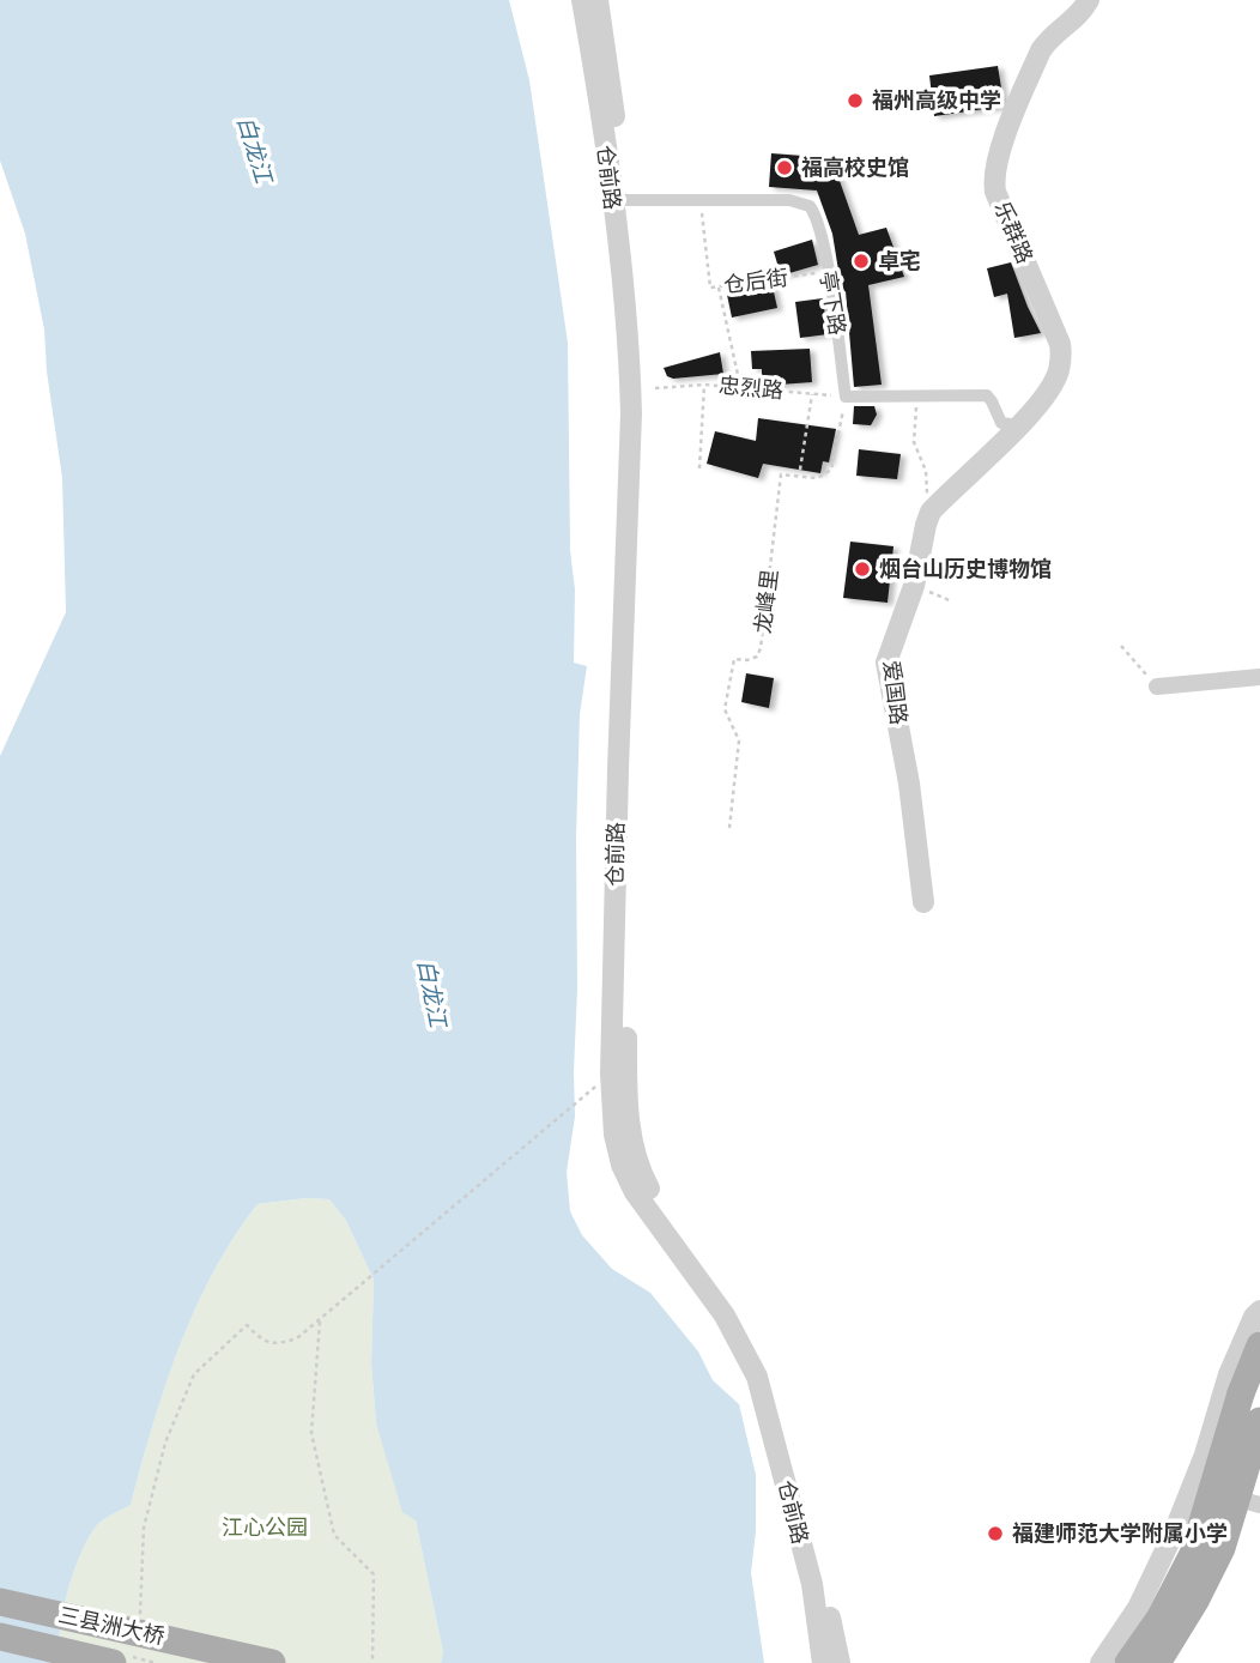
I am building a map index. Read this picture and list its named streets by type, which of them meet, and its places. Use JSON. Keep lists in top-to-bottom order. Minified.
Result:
{"streets":{"main road":["三县洲大桥"],"street":["仓前路","乐群路","亭下路","爱国路"],"path":["仓后街","忠烈路","龙峰里"]},"crossings":[["仓前路","亭下路"],["乐群路","爱国路"],["仓后街","亭下路"],["亭下路","忠烈路"],["亭下路","龙峰里"],["忠烈路","龙峰里"]],"water":["白龙江"],"parks":["江心公园"],"places":["福州高级中学","福高校史馆","卓宅","烟台山历史博物馆","福建师范大学附属小学"]}
